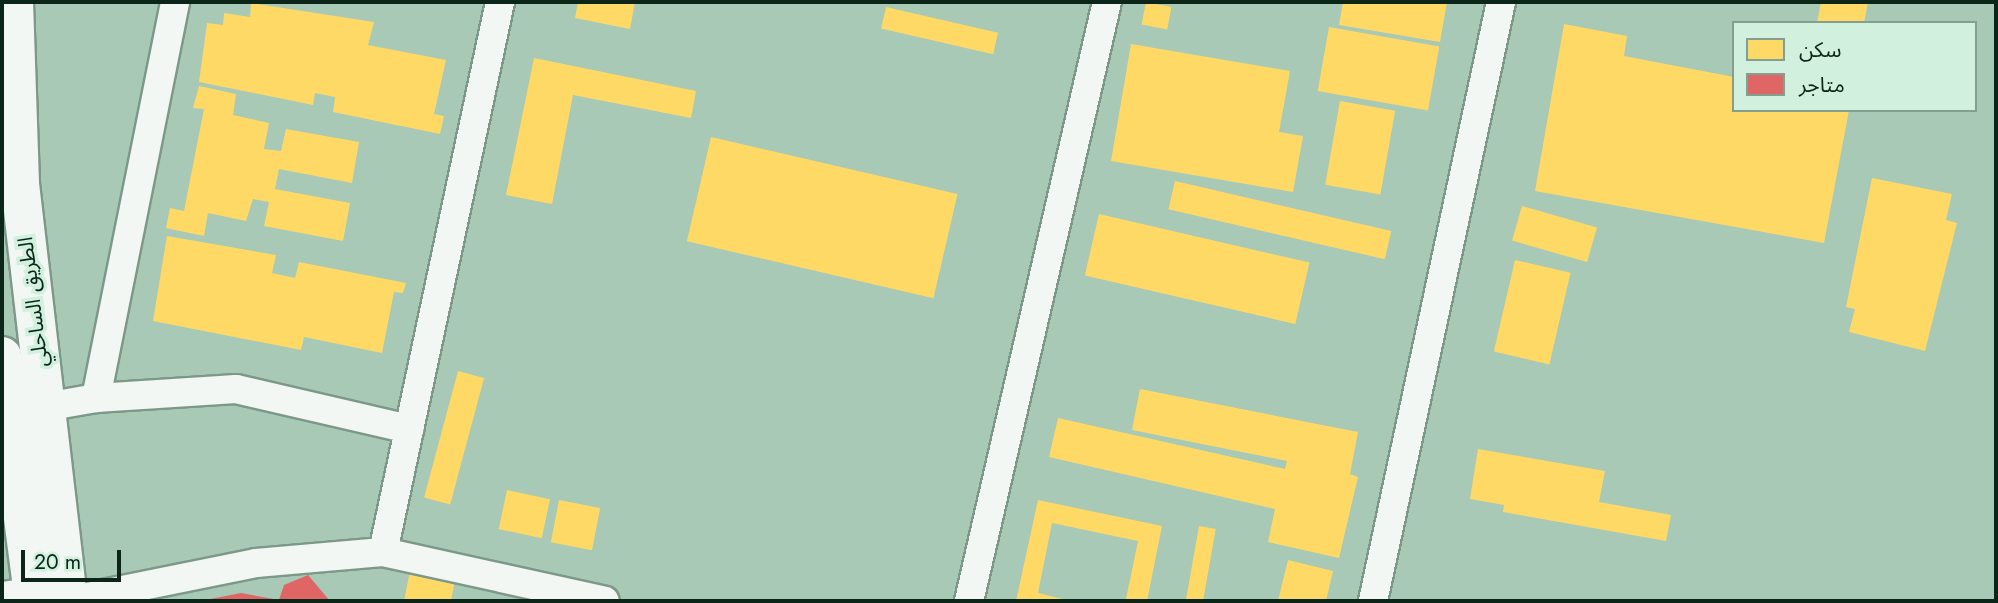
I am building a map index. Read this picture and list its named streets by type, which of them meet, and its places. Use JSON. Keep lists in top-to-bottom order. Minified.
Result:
{"streets":{"highway":["الطريق الساحلي"]},"legend":["سكن","متاجر"],"scale_bar":"20 m"}
